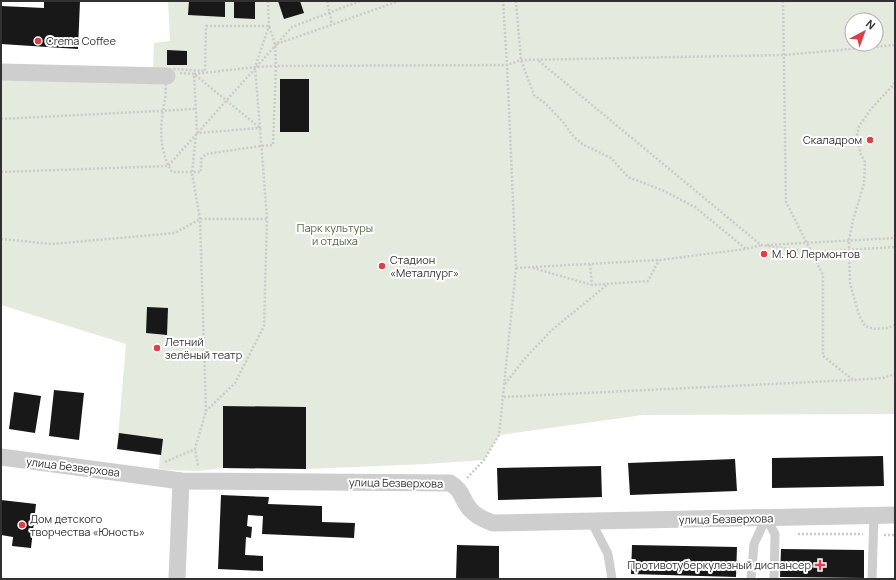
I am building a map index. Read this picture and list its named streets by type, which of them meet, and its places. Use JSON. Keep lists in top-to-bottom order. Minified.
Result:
{"streets":{"street":["улица Безверхова"]},"parks":["Парк культуры и отдыха"],"places":{"other":["Crema Coffee","Скаладром","М. Ю. Лермонтов","Стадион «Металлург»","Летний зелёный театр","Дом детского творчества «Юность»"],"health":["Противотуберкулезный диспансер"]},"north":"top right"}
